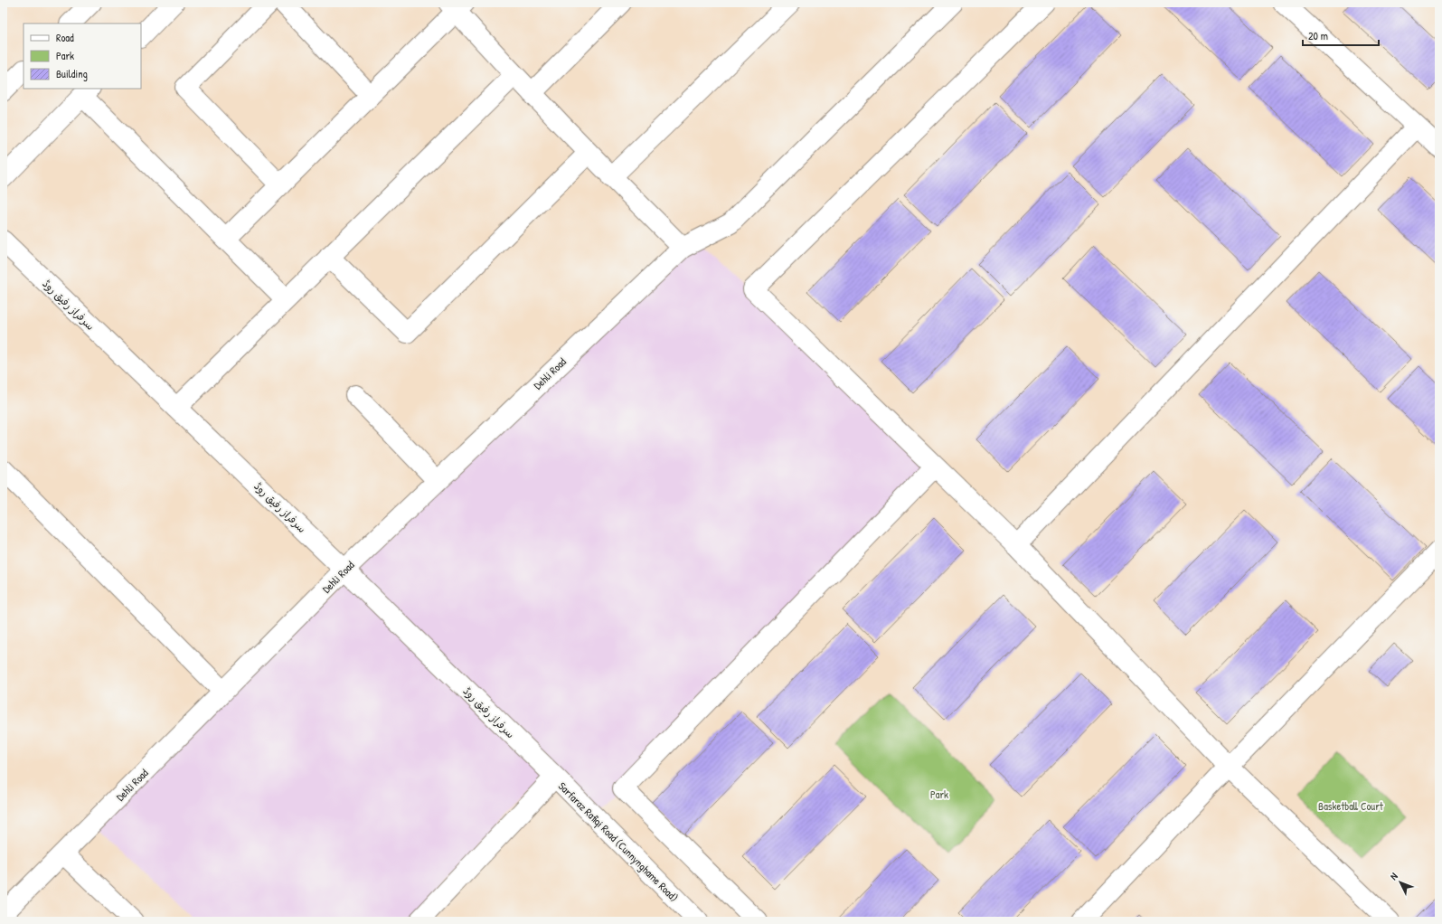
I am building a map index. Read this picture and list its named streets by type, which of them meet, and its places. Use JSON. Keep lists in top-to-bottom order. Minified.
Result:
{"streets":{"street":["سرفراز رفیق روڈ","Dehli Road","Sarfaraz Rafiqi Road (Cunnynghame Road)"]},"crossings":[["سرفراز رفیق روڈ","Dehli Road"],["سرفراز رفیق روڈ","Sarfaraz Rafiqi Road (Cunnynghame Road)"]],"parks":["Park","Basketball Court"],"legend":["Road","Park","Building"],"scale_bar":"20 m","north":"top left"}
